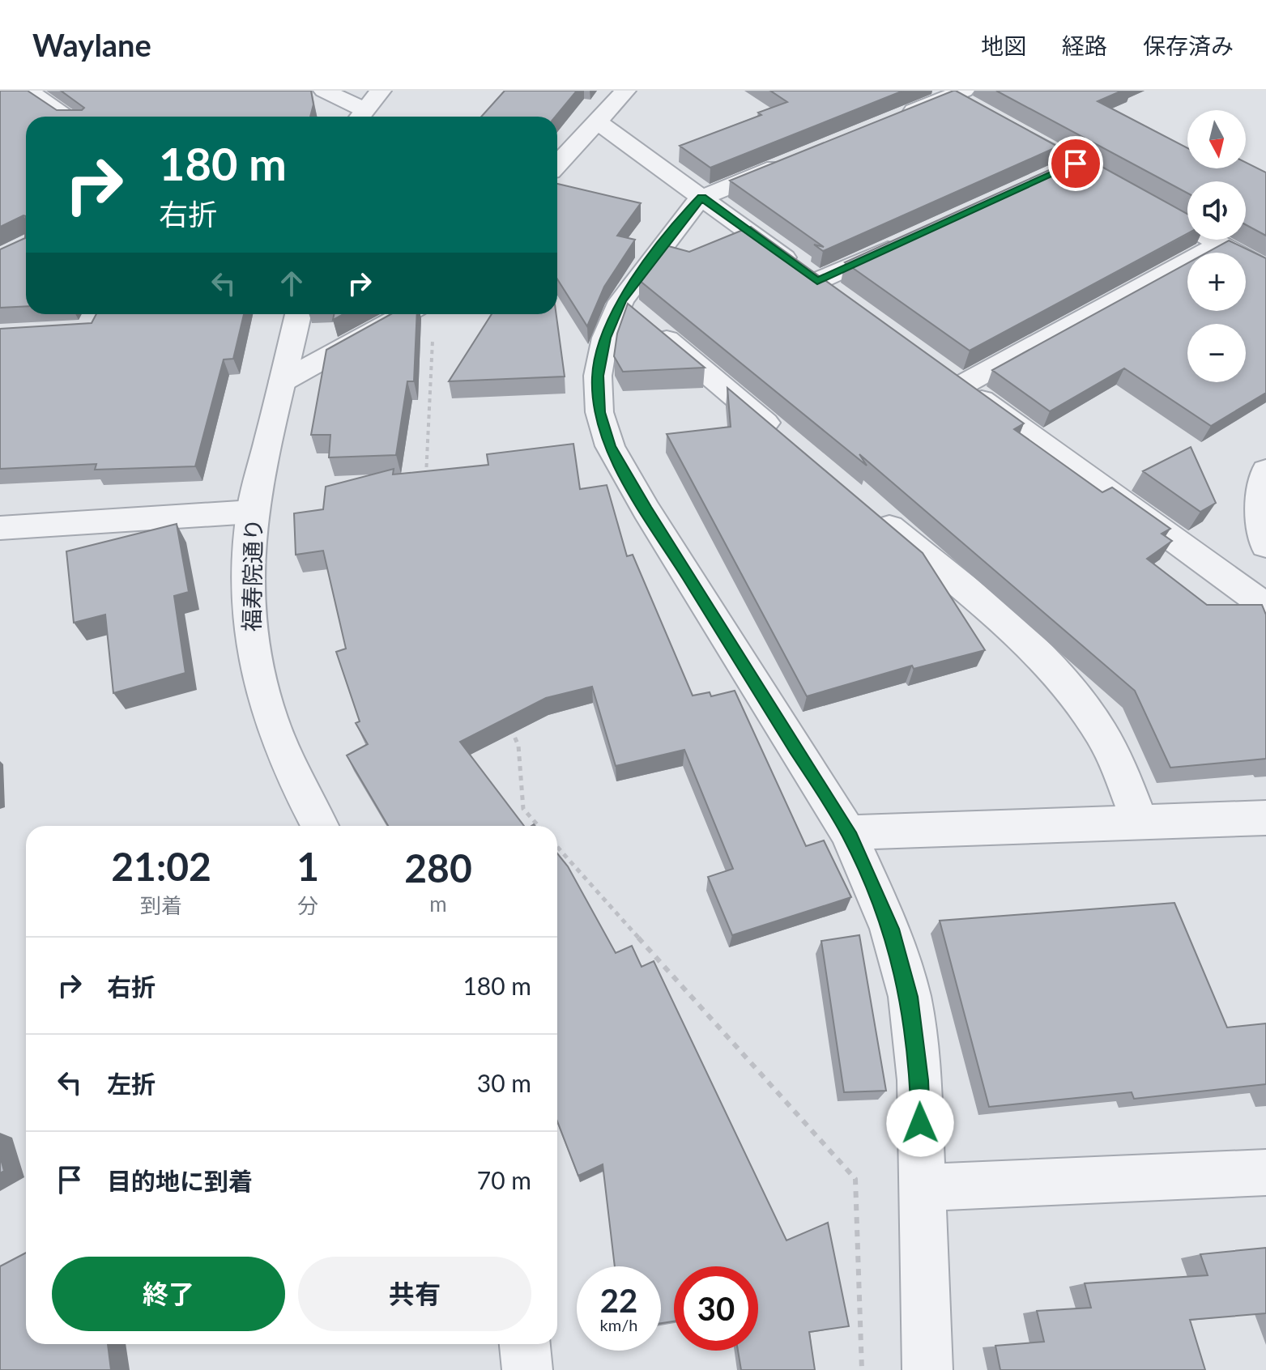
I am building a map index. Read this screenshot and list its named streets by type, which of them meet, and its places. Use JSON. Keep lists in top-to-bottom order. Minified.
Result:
{"streets":{"street":["福寿院通り"]},"north":"bottom","page":{"header":"Waylane","nav":["地図","経路","保存済み"],"map_buttons":["+","−"],"turn":["180 m","右折"],"eta":["21:02","到着","1","分","280","m"],"list":[{"name":"右折","value":"180 m"},{"name":"左折","value":"30 m"},{"name":"目的地に到着","value":"70 m"}],"buttons":["終了","共有"],"speed":"22 km/h","limit":"30"}}
